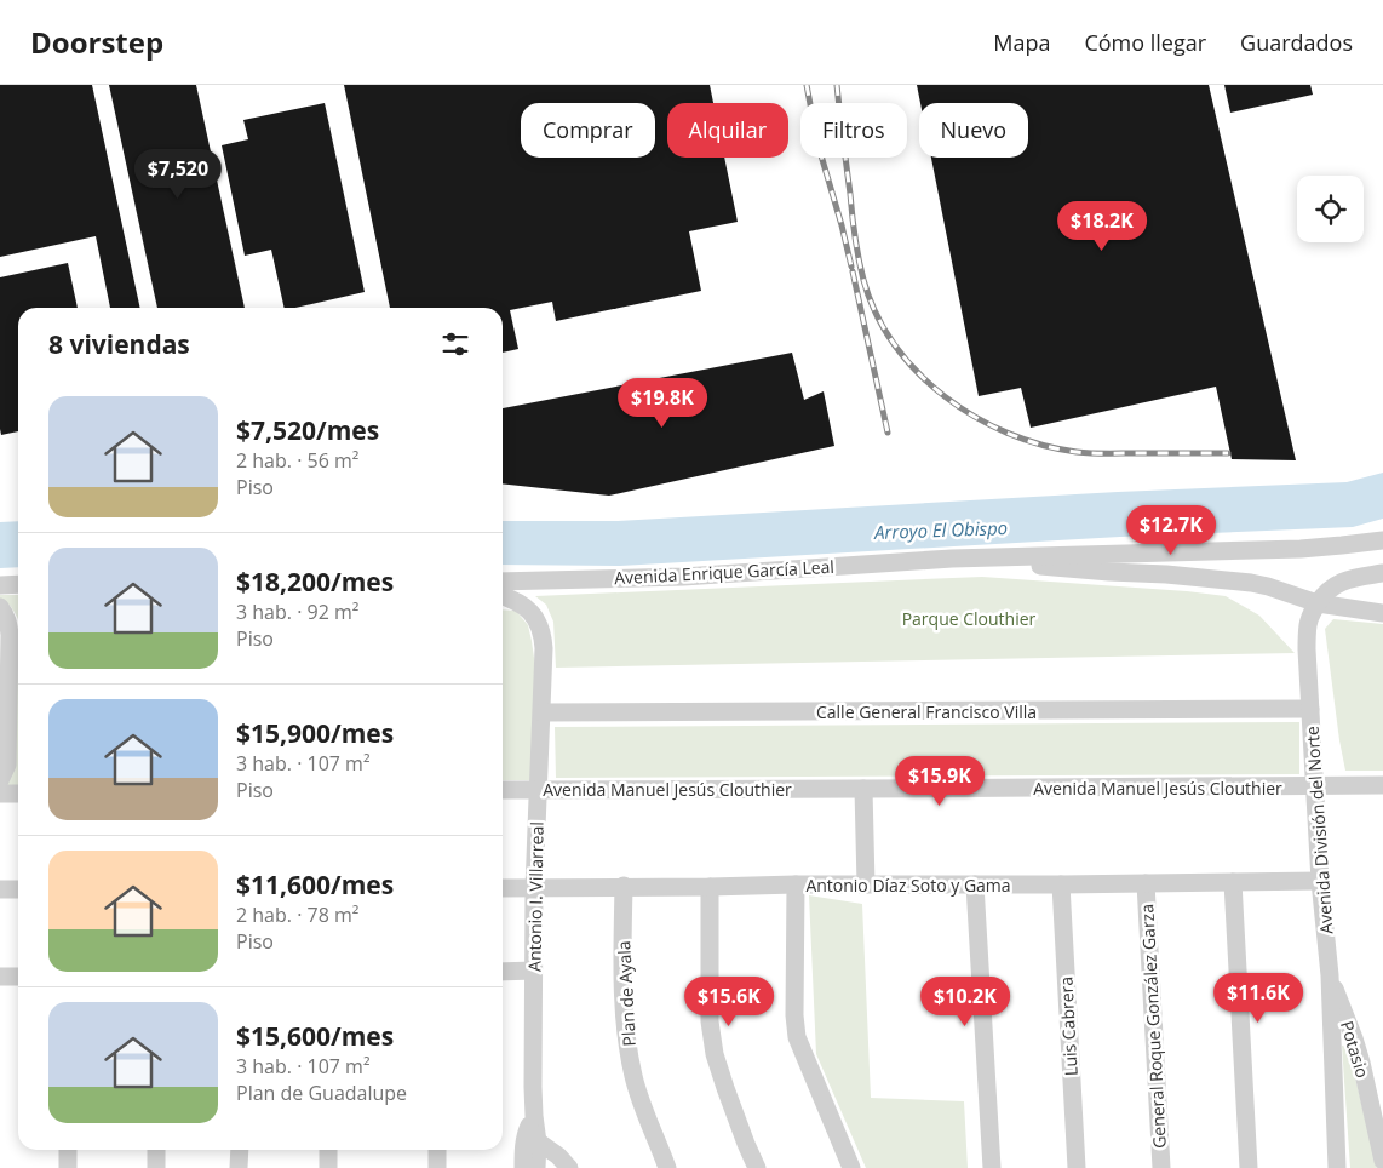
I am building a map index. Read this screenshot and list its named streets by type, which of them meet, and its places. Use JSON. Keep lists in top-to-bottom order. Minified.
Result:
{"streets":{"street":["Avenida Enrique García Leal","Calle General Francisco Villa","Avenida Manuel Jesús Clouthier","Avenida División del Norte","Antonio Díaz Soto y Gama","Antonio I. Villarreal","Plan de Ayala","Luis Cabrera","General Roque González Garza","Potasio"]},"crossings":[["Calle General Francisco Villa","Avenida División del Norte"],["Calle General Francisco Villa","Antonio I. Villarreal"],["Avenida Manuel Jesús Clouthier","Avenida División del Norte"],["Avenida Manuel Jesús Clouthier","Antonio I. Villarreal"],["Avenida División del Norte","Antonio Díaz Soto y Gama"],["Avenida División del Norte","Potasio"],["Antonio Díaz Soto y Gama","Antonio I. Villarreal"],["Antonio Díaz Soto y Gama","Plan de Ayala"],["Antonio Díaz Soto y Gama","Luis Cabrera"],["Antonio Díaz Soto y Gama","General Roque González Garza"]],"water":["Arroyo El Obispo"],"parks":["Parque Clouthier"],"page":{"header":"Doorstep","nav":["Mapa","Cómo llegar","Guardados"],"chip":["Comprar","Alquilar","Filtros","Nuevo"],"price":["$7,520","$18.2K","$19.8K","$12.7K","$15.9K","$11.6K","$15.6K","$10.2K"],"heading":"8 viviendas","list":[{"name":"$7,520/mes","note":"2 hab. · 56 m² · Piso"},{"name":"$18,200/mes","note":"3 hab. · 92 m² · Piso"},{"name":"$15,900/mes","note":"3 hab. · 107 m² · Piso"},{"name":"$11,600/mes","note":"2 hab. · 78 m² · Piso"},{"name":"$15,600/mes","note":"3 hab. · 107 m² · Plan de Guadalupe"}]}}
